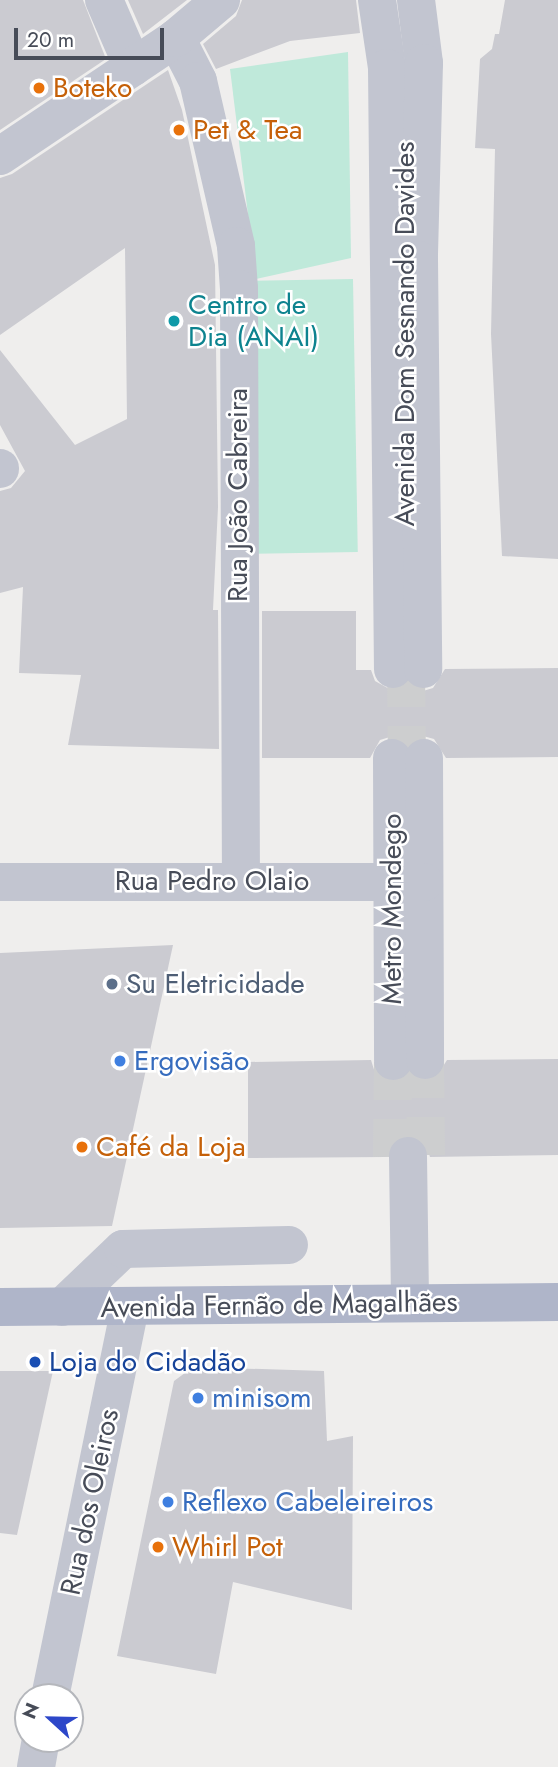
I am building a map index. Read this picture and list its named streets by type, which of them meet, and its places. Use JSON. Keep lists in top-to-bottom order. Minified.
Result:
{"streets":{"main road":["Avenida Fernão de Magalhães"],"street":["Avenida Dom Sesnando Davides","Rua João Cabreira","Rua Pedro Olaio","Metro Mondego","Rua dos Oleiros"]},"crossings":[["Rua João Cabreira","Rua Pedro Olaio"],["Rua Pedro Olaio","Metro Mondego"],["Avenida Fernão de Magalhães","Rua dos Oleiros"]],"places":["Boteko","Pet & Tea","Centro de Dia (ANAI)","Su Eletricidade","Ergovisão","Café da Loja","Loja do Cidadão","minisom","Reflexo Cabeleireiros","Whirl Pot"],"scale_bar":"20 m","north":"left"}
